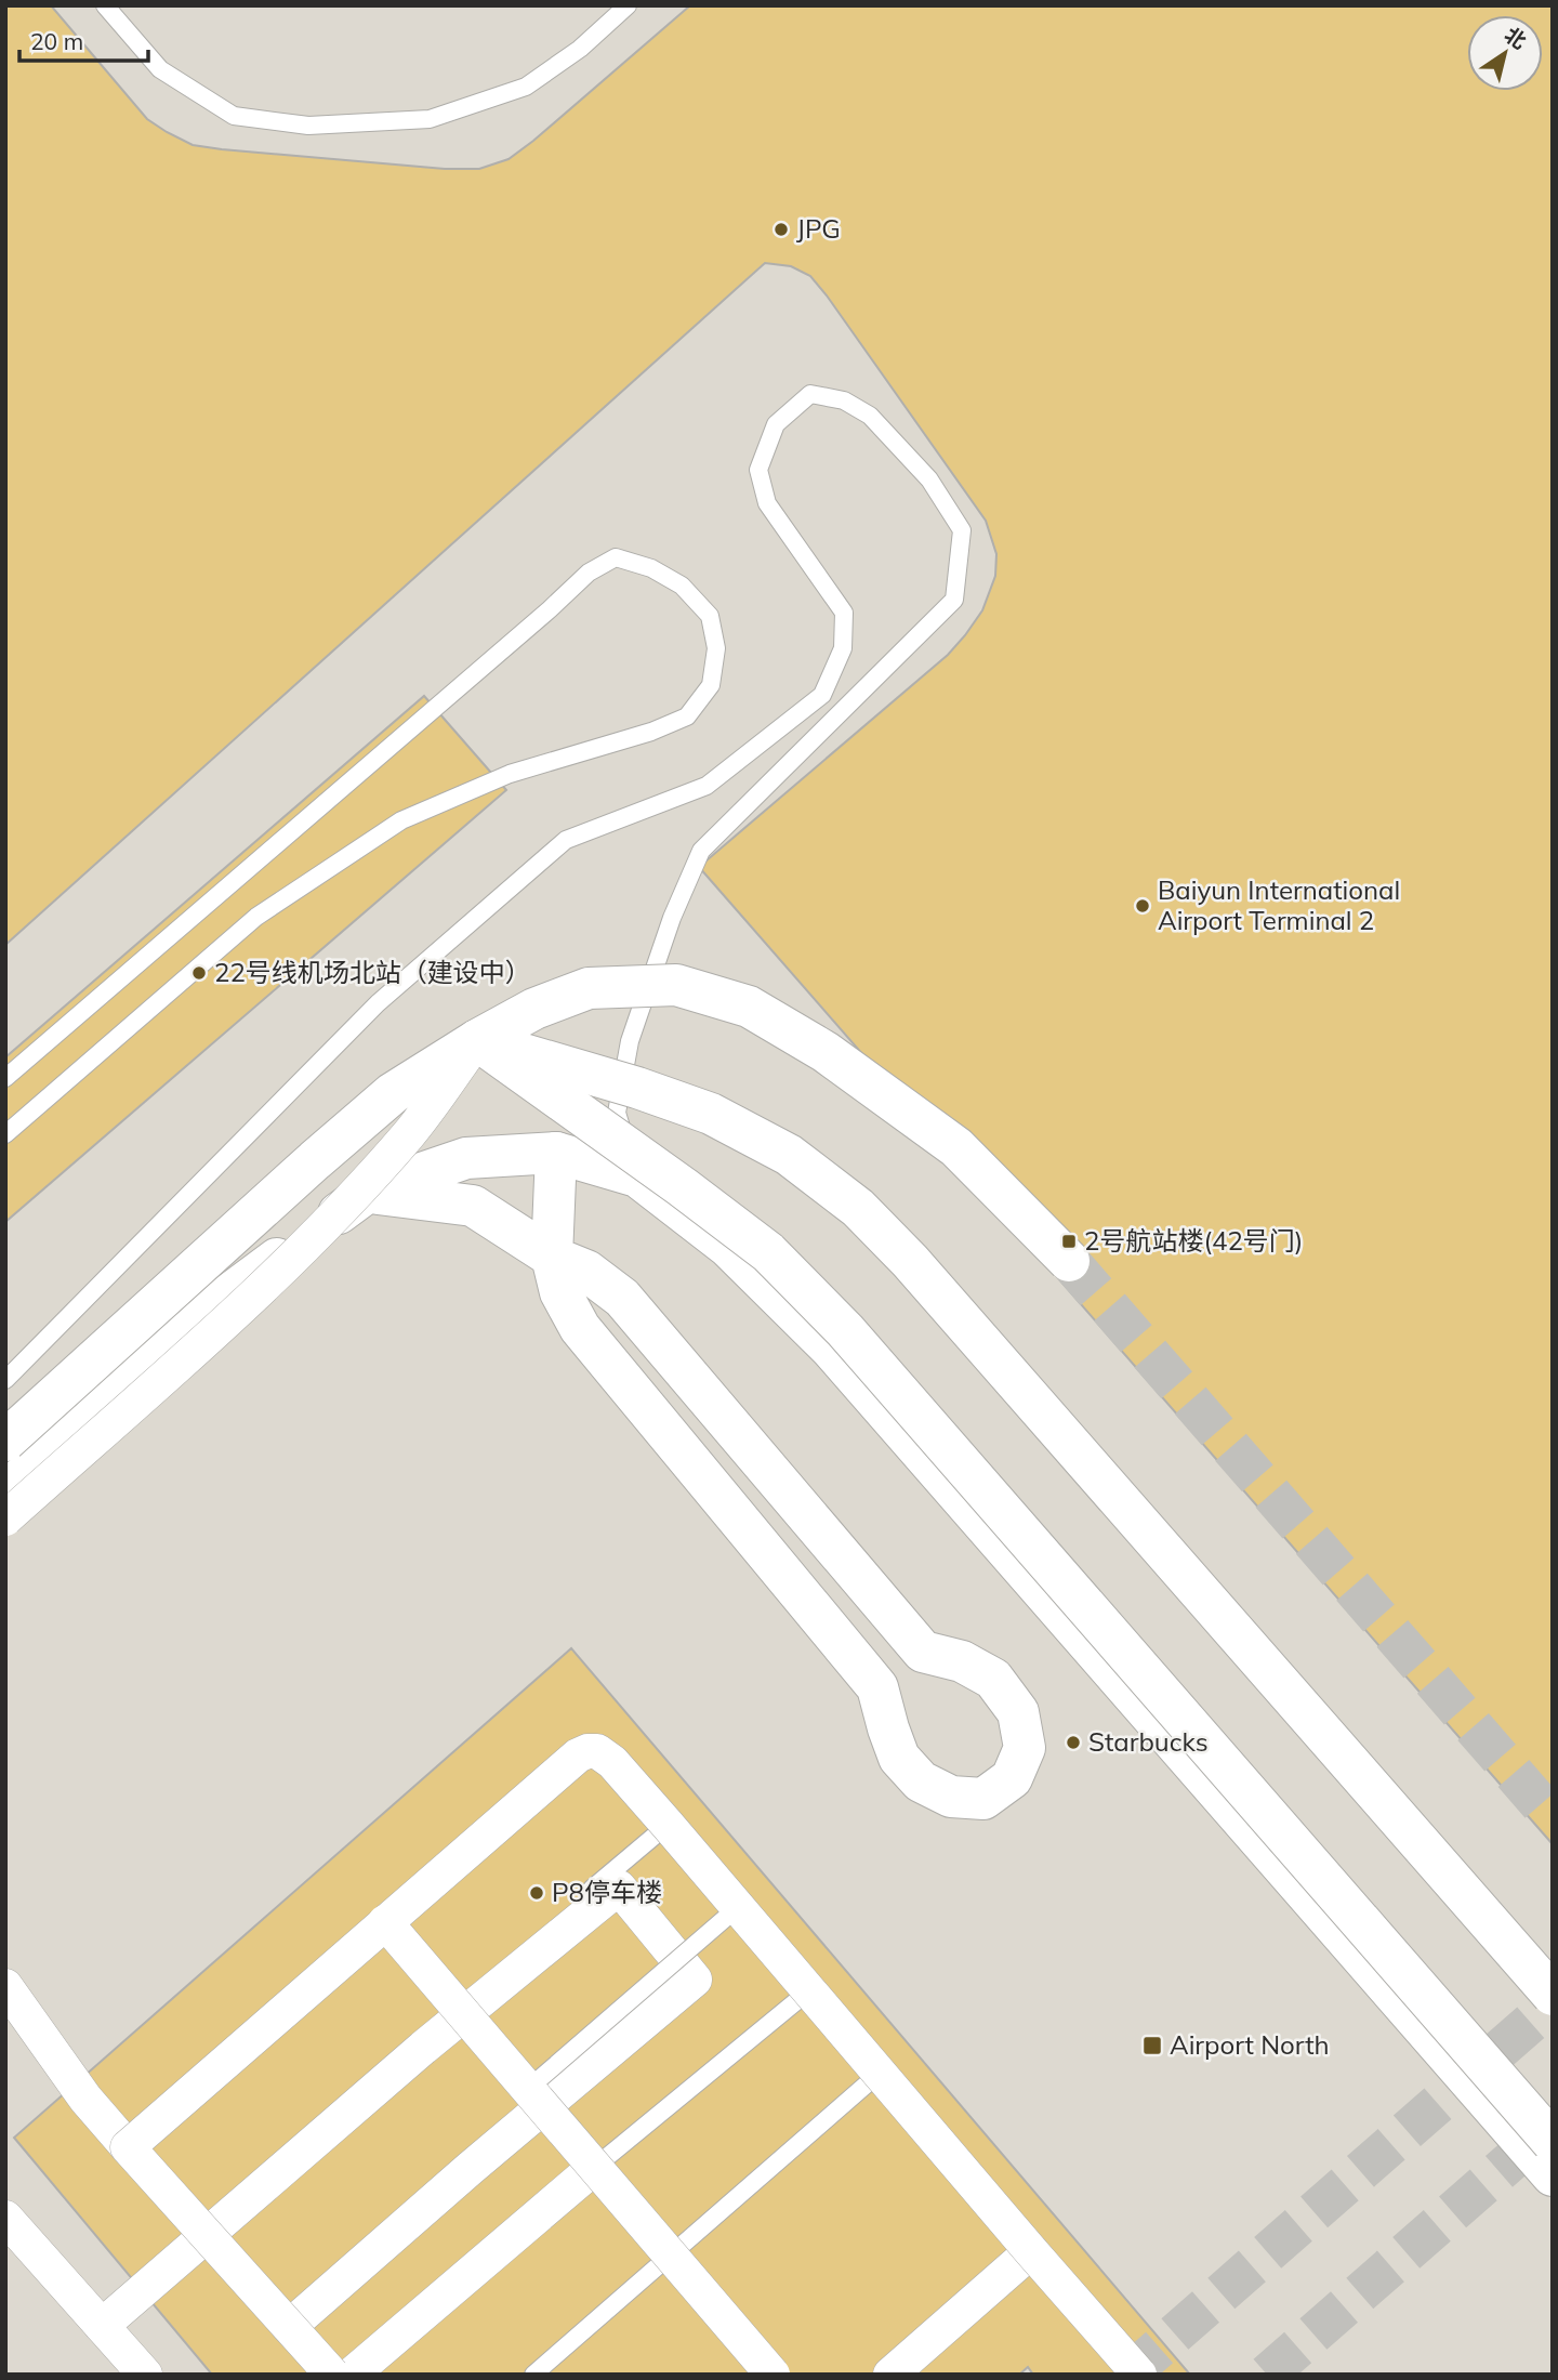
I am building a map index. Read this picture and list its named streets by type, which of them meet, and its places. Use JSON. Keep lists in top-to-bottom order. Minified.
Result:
{"places":{"other":["JPG","Baiyun International Airport Terminal 2","22号线机场北站（建设中）","Starbucks","P8停车楼"],"transit":["2号航站楼(42号门)","Airport North"]},"scale_bar":"20 m","north":"top right"}
